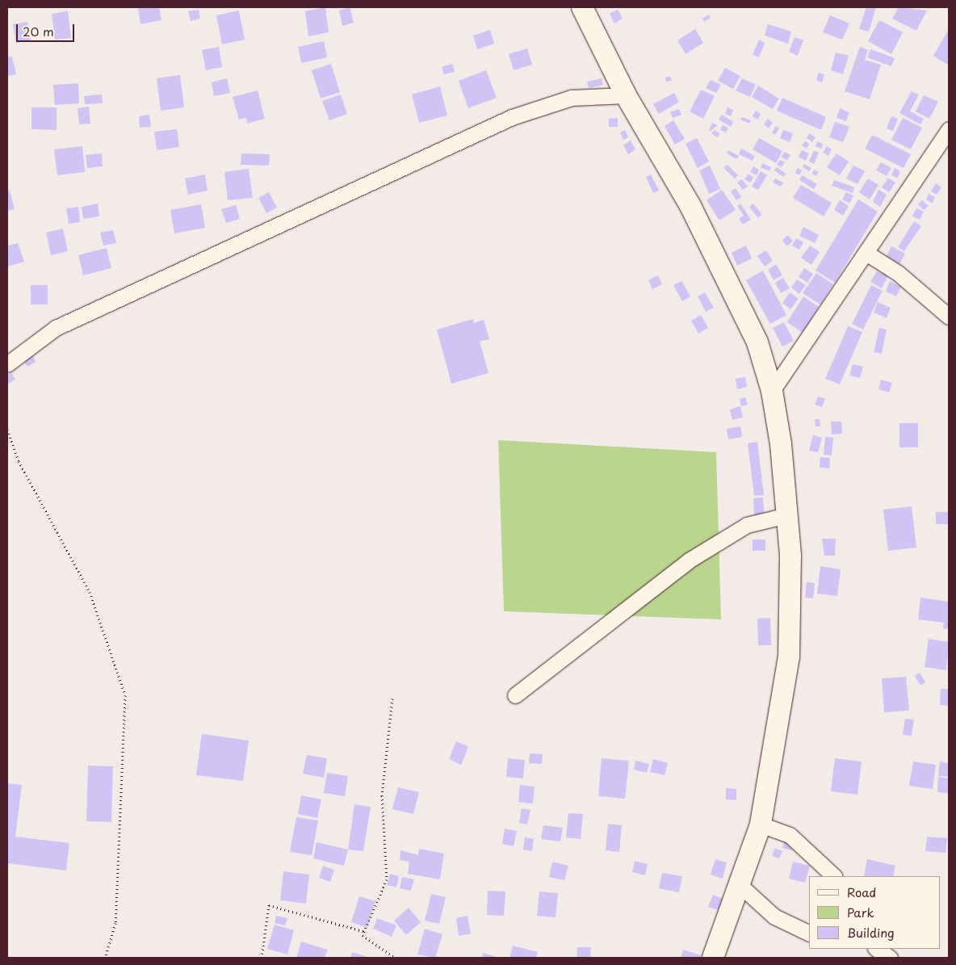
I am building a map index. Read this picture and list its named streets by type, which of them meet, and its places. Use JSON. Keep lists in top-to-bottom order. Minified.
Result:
{"legend":["Road","Park","Building"],"scale_bar":"20 m"}
